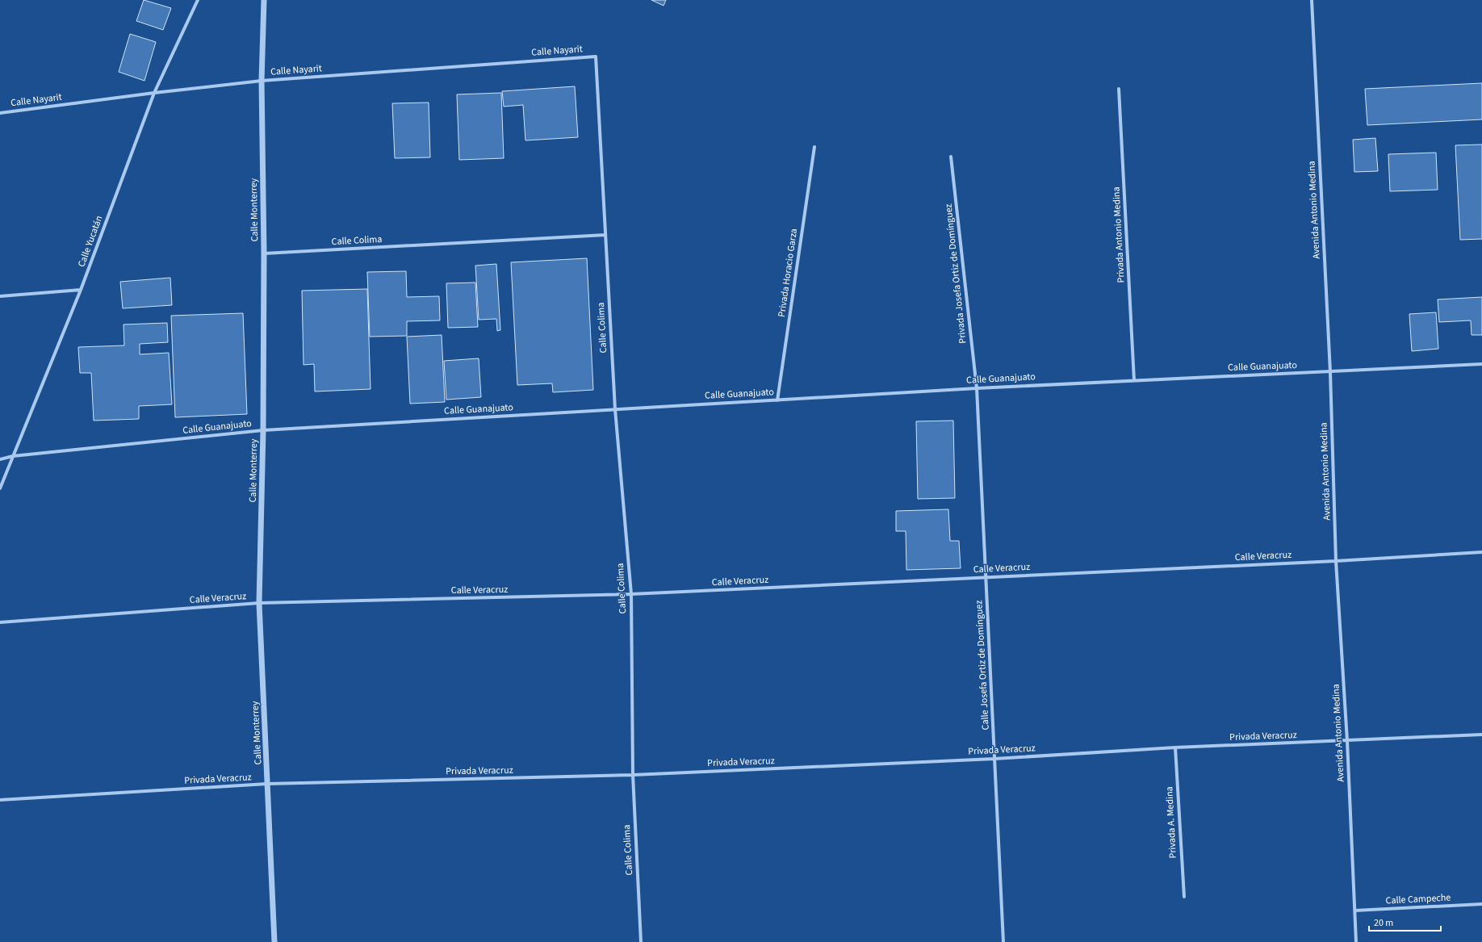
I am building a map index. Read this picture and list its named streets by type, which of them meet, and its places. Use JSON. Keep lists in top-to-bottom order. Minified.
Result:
{"streets":{"street":["Calle Nayarit","Calle Monterrey","Avenida Antonio Medina","Privada Antonio Medina","Calle Colima","Calle Yucatán","Privada Horacio Garza","Privada Josefa Ortiz de Domínguez","Calle Guanajuato","Calle Veracruz","Calle Josefa Ortiz de Domínguez","Privada Veracruz","Privada A. Medina","Calle Campeche"]},"crossings":[["Calle Nayarit","Calle Monterrey"],["Calle Nayarit","Calle Colima"],["Calle Nayarit","Calle Yucatán"],["Calle Monterrey","Calle Colima"],["Calle Monterrey","Calle Guanajuato"],["Calle Monterrey","Calle Veracruz"],["Calle Monterrey","Privada Veracruz"],["Avenida Antonio Medina","Calle Guanajuato"],["Avenida Antonio Medina","Calle Veracruz"],["Avenida Antonio Medina","Privada Veracruz"],["Avenida Antonio Medina","Calle Campeche"],["Privada Antonio Medina","Calle Guanajuato"],["Calle Colima","Calle Guanajuato"],["Calle Colima","Calle Veracruz"],["Calle Colima","Privada Veracruz"],["Calle Yucatán","Calle Guanajuato"],["Privada Horacio Garza","Calle Guanajuato"],["Privada Josefa Ortiz de Domínguez","Calle Guanajuato"],["Privada Josefa Ortiz de Domínguez","Calle Josefa Ortiz de Domínguez"],["Calle Guanajuato","Calle Josefa Ortiz de Domínguez"],["Calle Veracruz","Calle Josefa Ortiz de Domínguez"],["Calle Josefa Ortiz de Domínguez","Privada Veracruz"],["Privada Veracruz","Privada A. Medina"]],"scale_bar":"20 m"}
